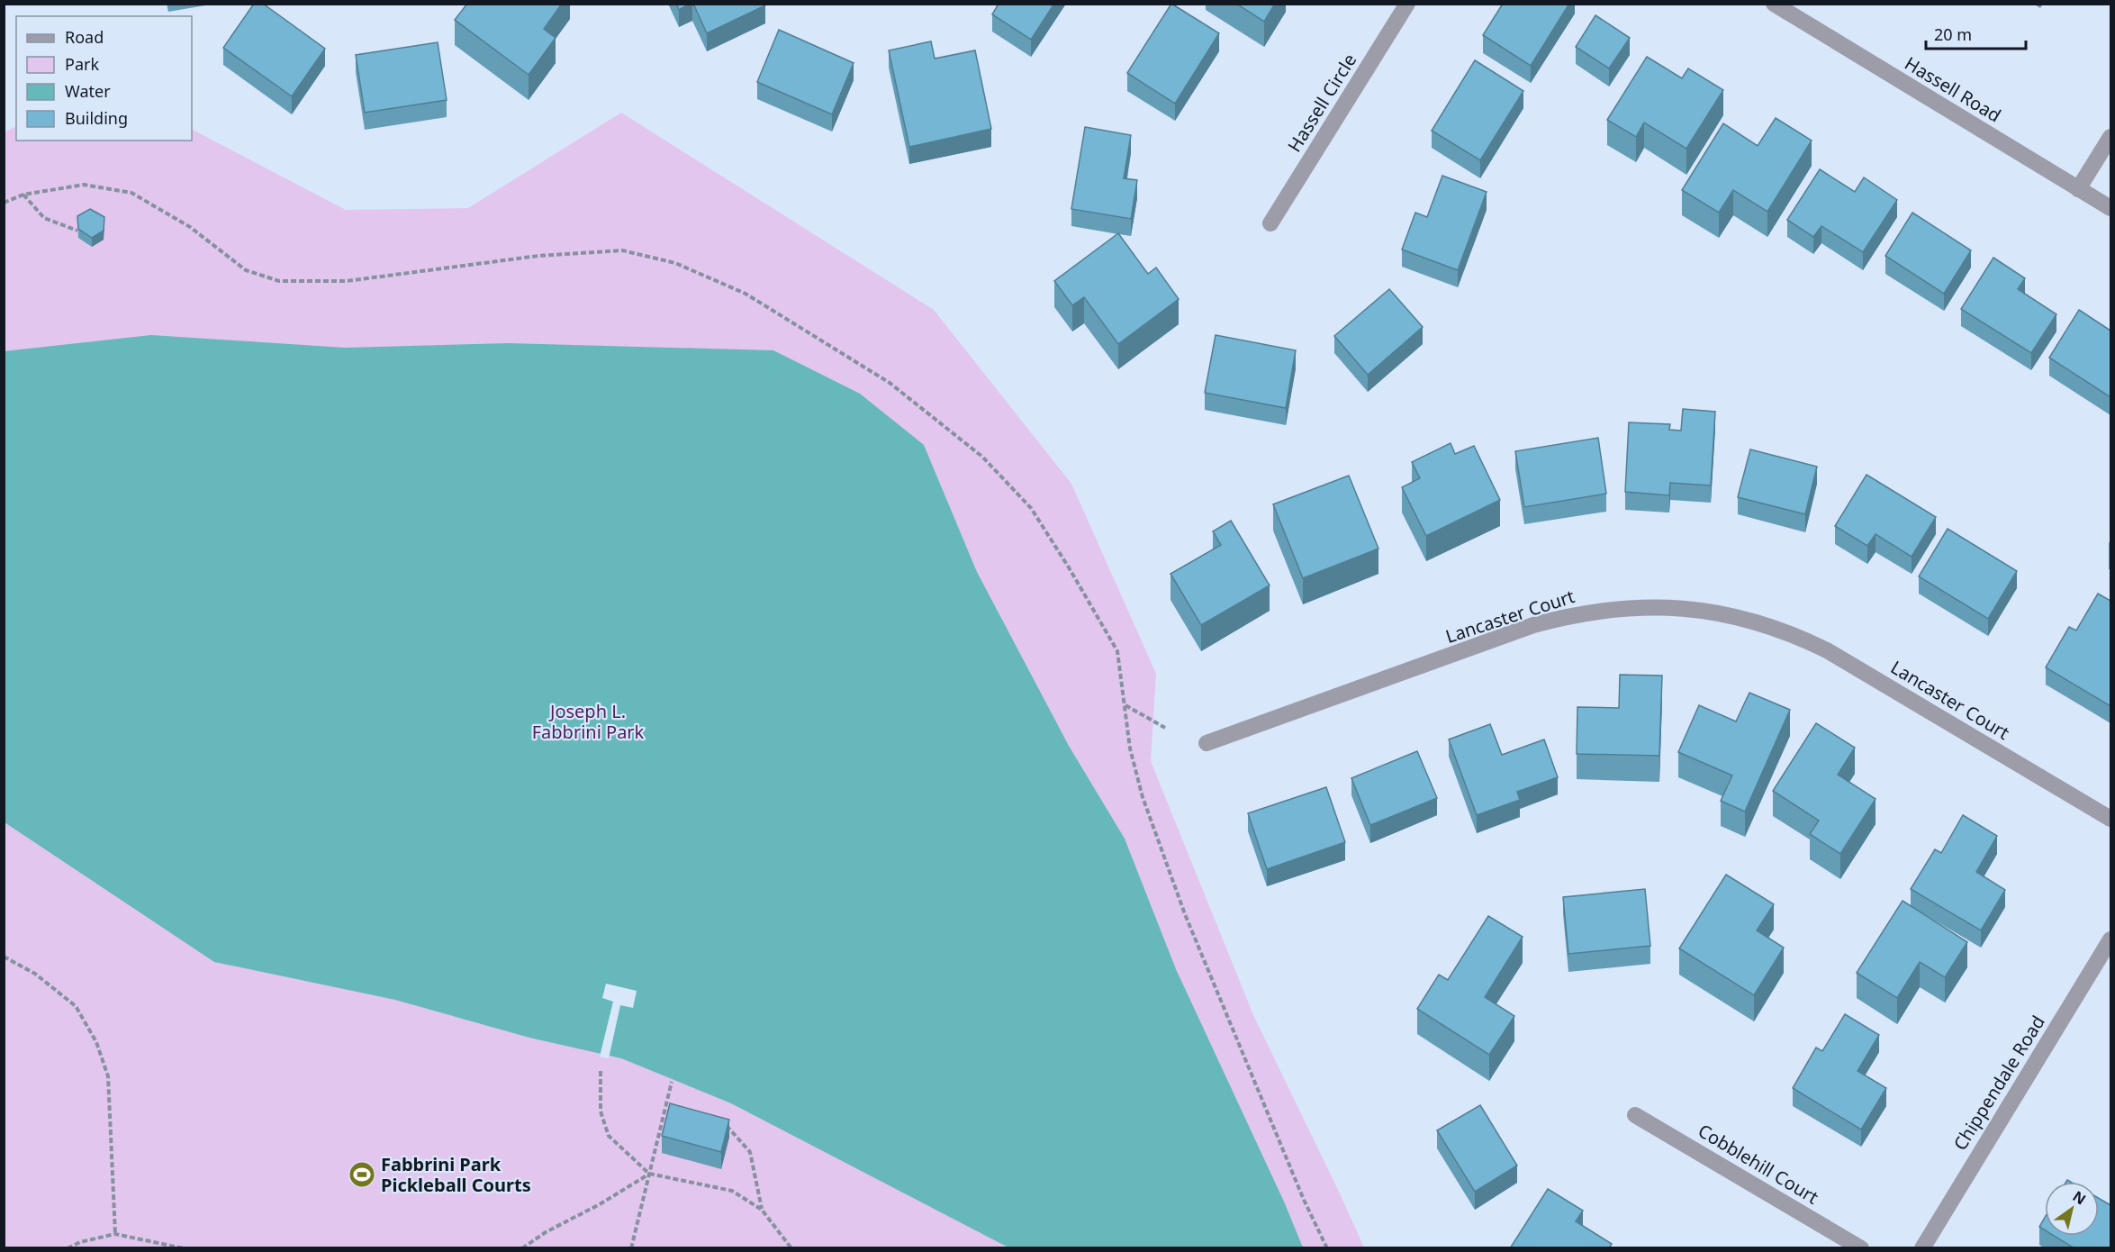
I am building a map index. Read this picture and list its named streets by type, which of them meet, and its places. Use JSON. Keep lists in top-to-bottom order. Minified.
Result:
{"streets":{"street":["Hassell Road","Hassell Circle","Lancaster Court","Chippendale Road","Cobblehill Court"]},"parks":["Joseph L. Fabbrini Park"],"places":{"sports":["Fabbrini Park Pickleball Courts"]},"legend":["Road","Park","Water","Building"],"scale_bar":"20 m","north":"top right"}
